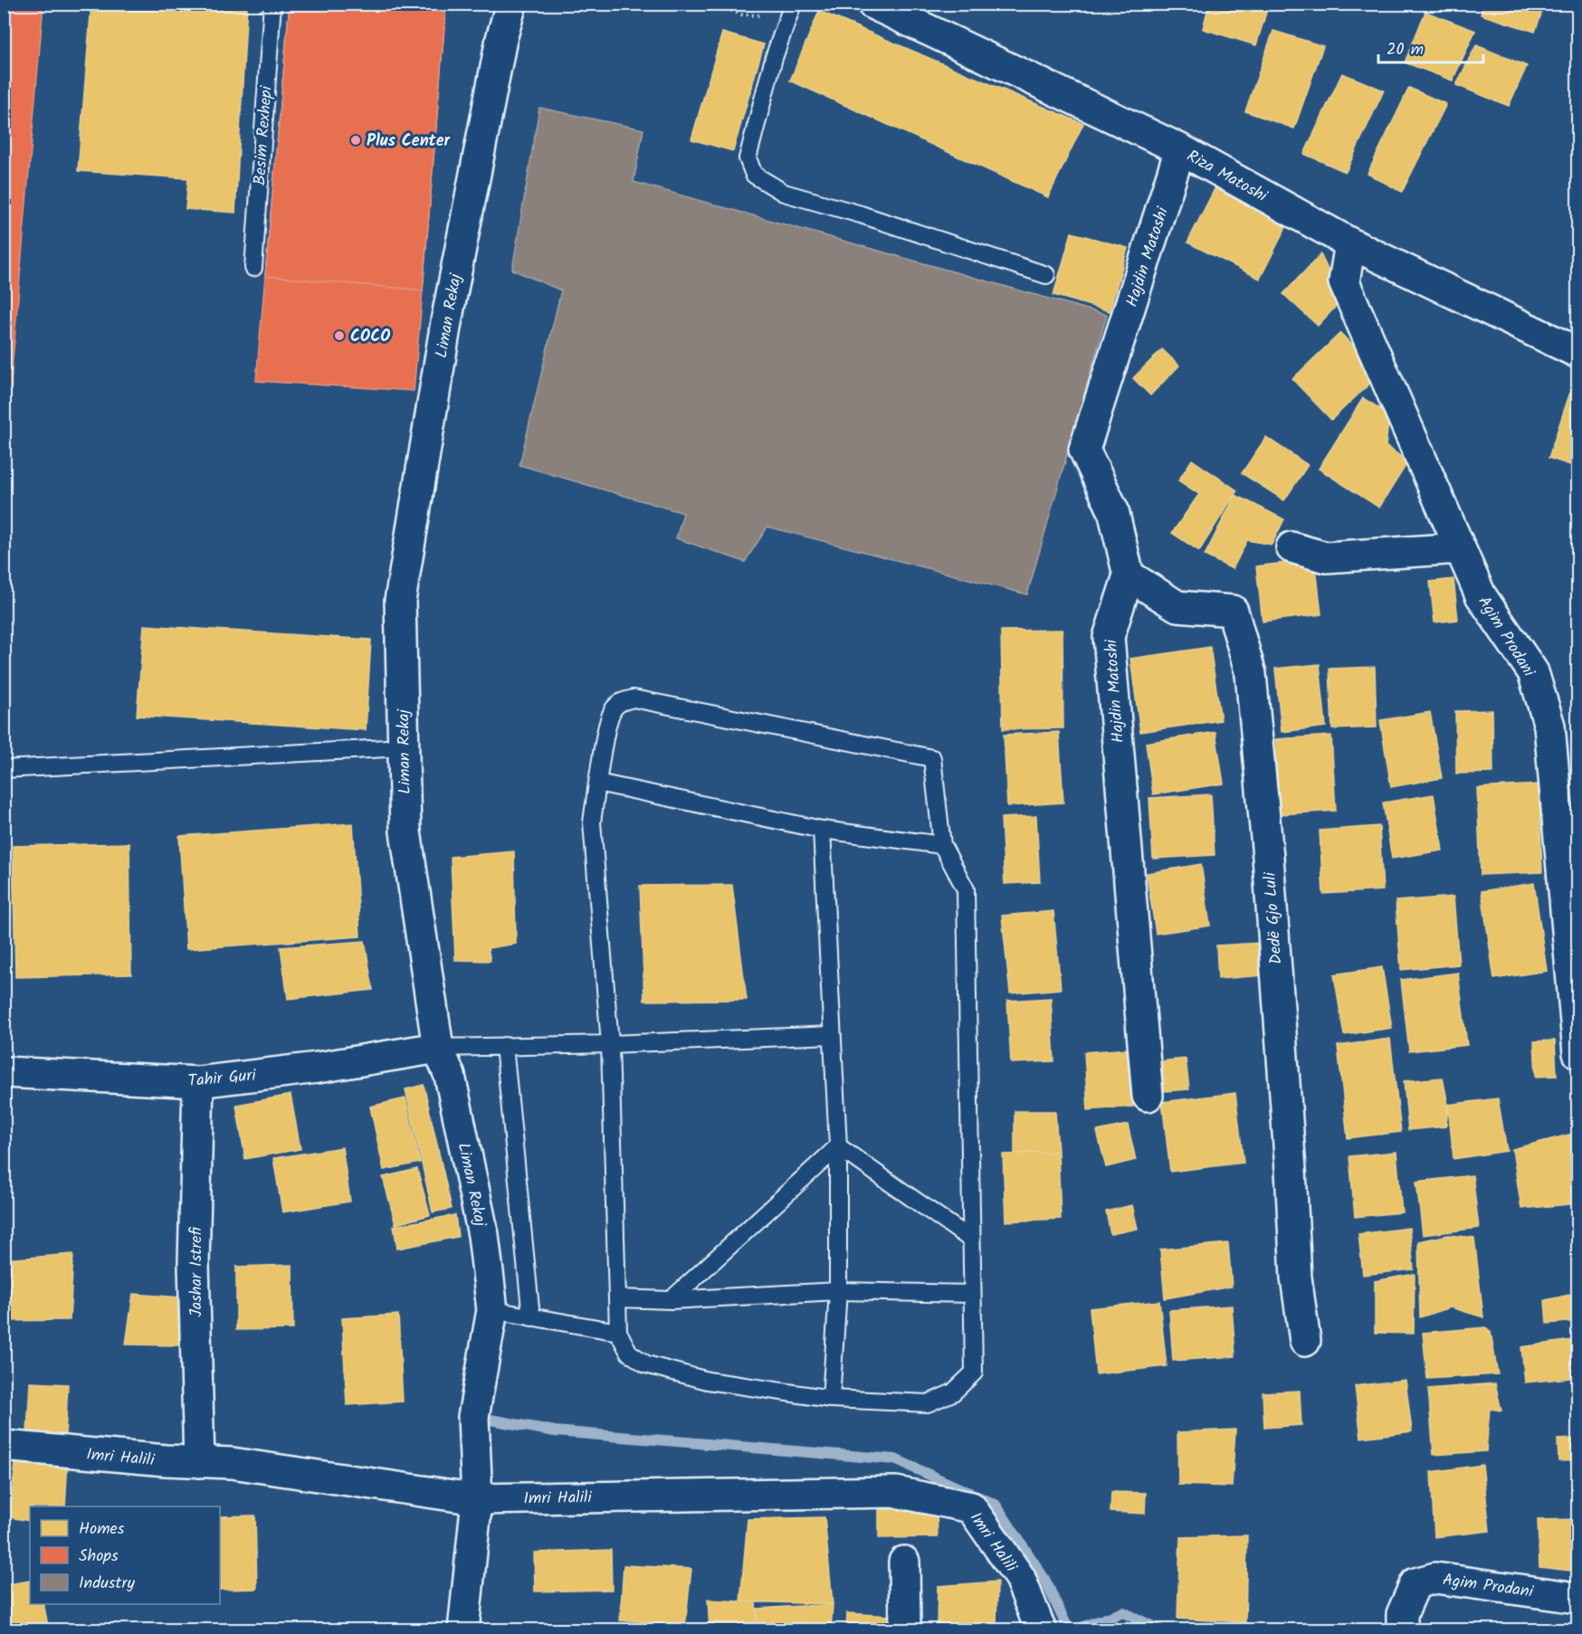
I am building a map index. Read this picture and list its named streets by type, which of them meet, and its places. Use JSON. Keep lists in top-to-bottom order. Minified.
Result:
{"streets":{"street":["Riza Matoshi","Hajdin Matoshi","Liman Rekaj","Agim Prodani","Dedë Gjo Luli","Tahir Guri","Jashar Istrefi","Imri Halili"],"lane":["Besim Rexhepi"]},"crossings":[["Riza Matoshi","Hajdin Matoshi"],["Riza Matoshi","Agim Prodani"],["Hajdin Matoshi","Dedë Gjo Luli"],["Liman Rekaj","Tahir Guri"],["Liman Rekaj","Imri Halili"],["Tahir Guri","Jashar Istrefi"],["Jashar Istrefi","Imri Halili"]],"places":["Plus Center","COCO"],"legend":["Homes","Shops","Industry"],"scale_bar":"20 m"}
